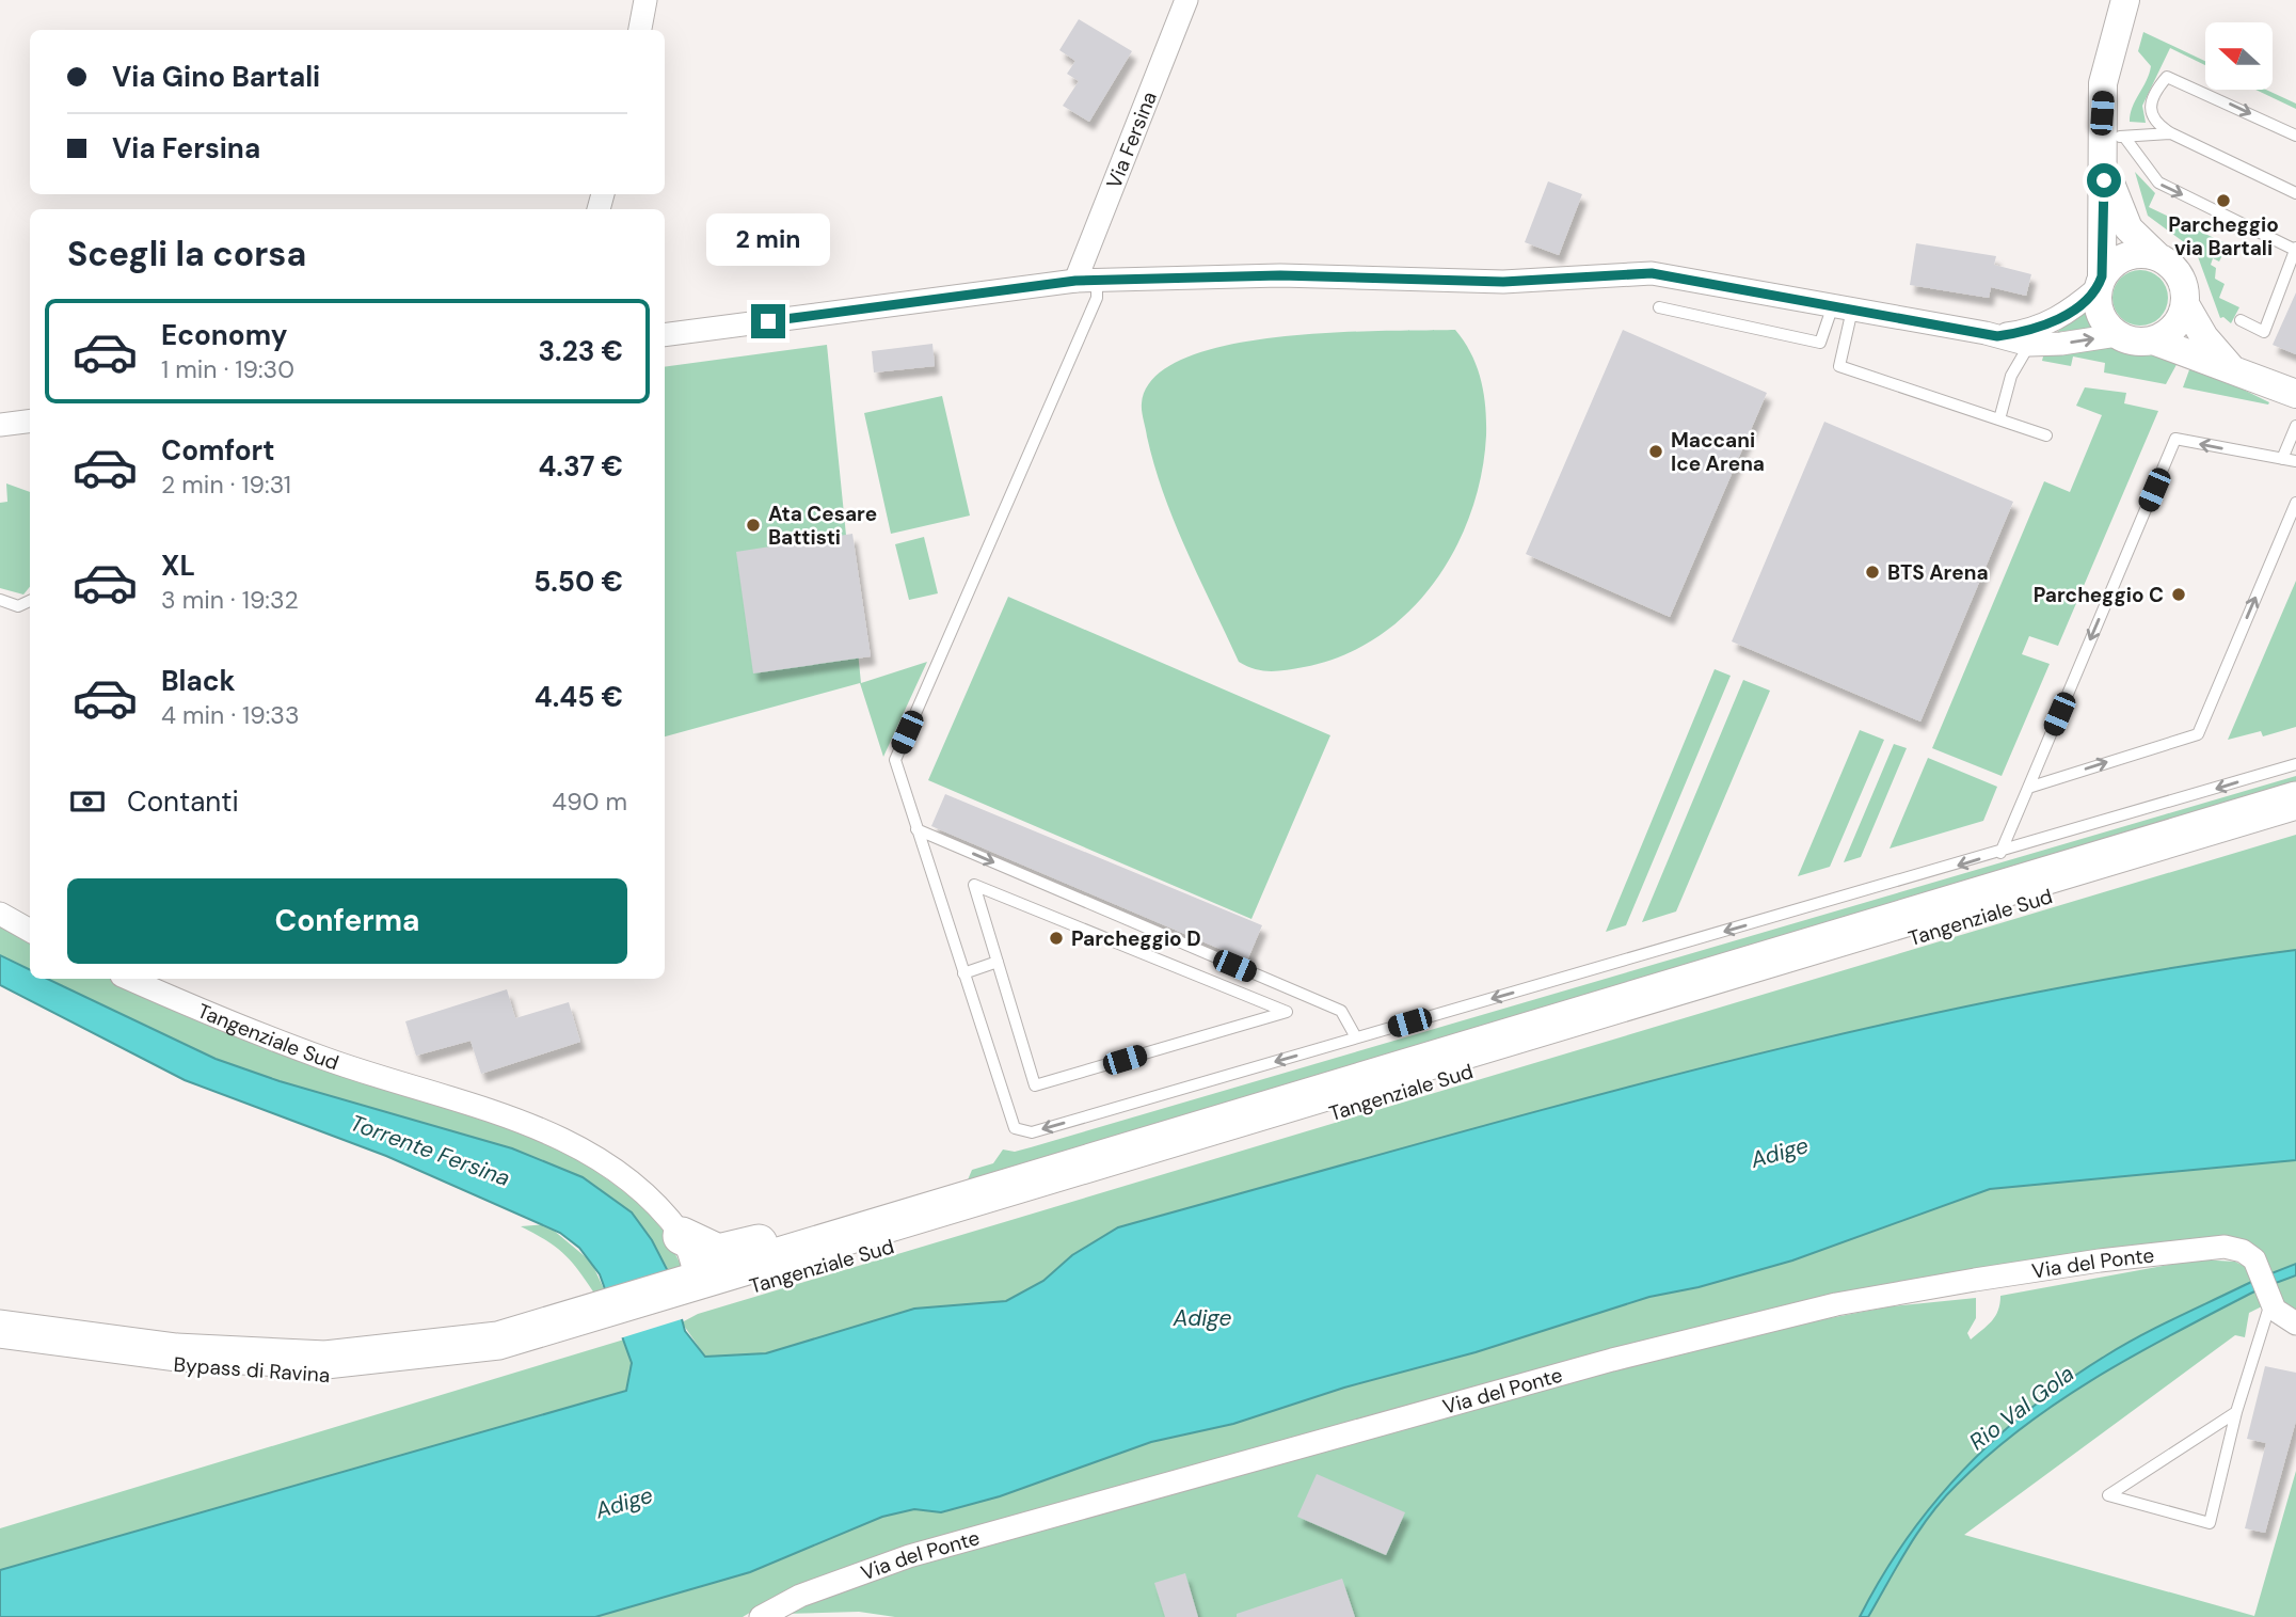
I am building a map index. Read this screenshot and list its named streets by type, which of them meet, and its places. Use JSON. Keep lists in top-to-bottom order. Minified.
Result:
{"streets":{"highway":["Tangenziale Sud","Bypass di Ravina"],"street":["Via Fersina","Via del Ponte"]},"crossings":[["Tangenziale Sud","Bypass di Ravina"]],"water":["Torrente Fersina","Adige","Rio Val Gola"],"places":["Parcheggio via Bartali","Maccani Ice Arena","Ata Cesare Battisti","BTS Arena","Parcheggio C","Parcheggio D"],"north":"left","page":{"banner":["Via Gino Bartali","Via Fersina"],"heading":"Scegli la corsa","bubble":"2 min","list":[{"name":"Economy","note":"1 min · 19:30","value":"3.23 €"},{"name":"Comfort","note":"2 min · 19:31","value":"4.37 €"},{"name":"XL","note":"3 min · 19:32","value":"5.50 €"},{"name":"Black","note":"4 min · 19:33","value":"4.45 €"}],"pay":["Contanti","490 m"],"buttons":"Conferma"}}
